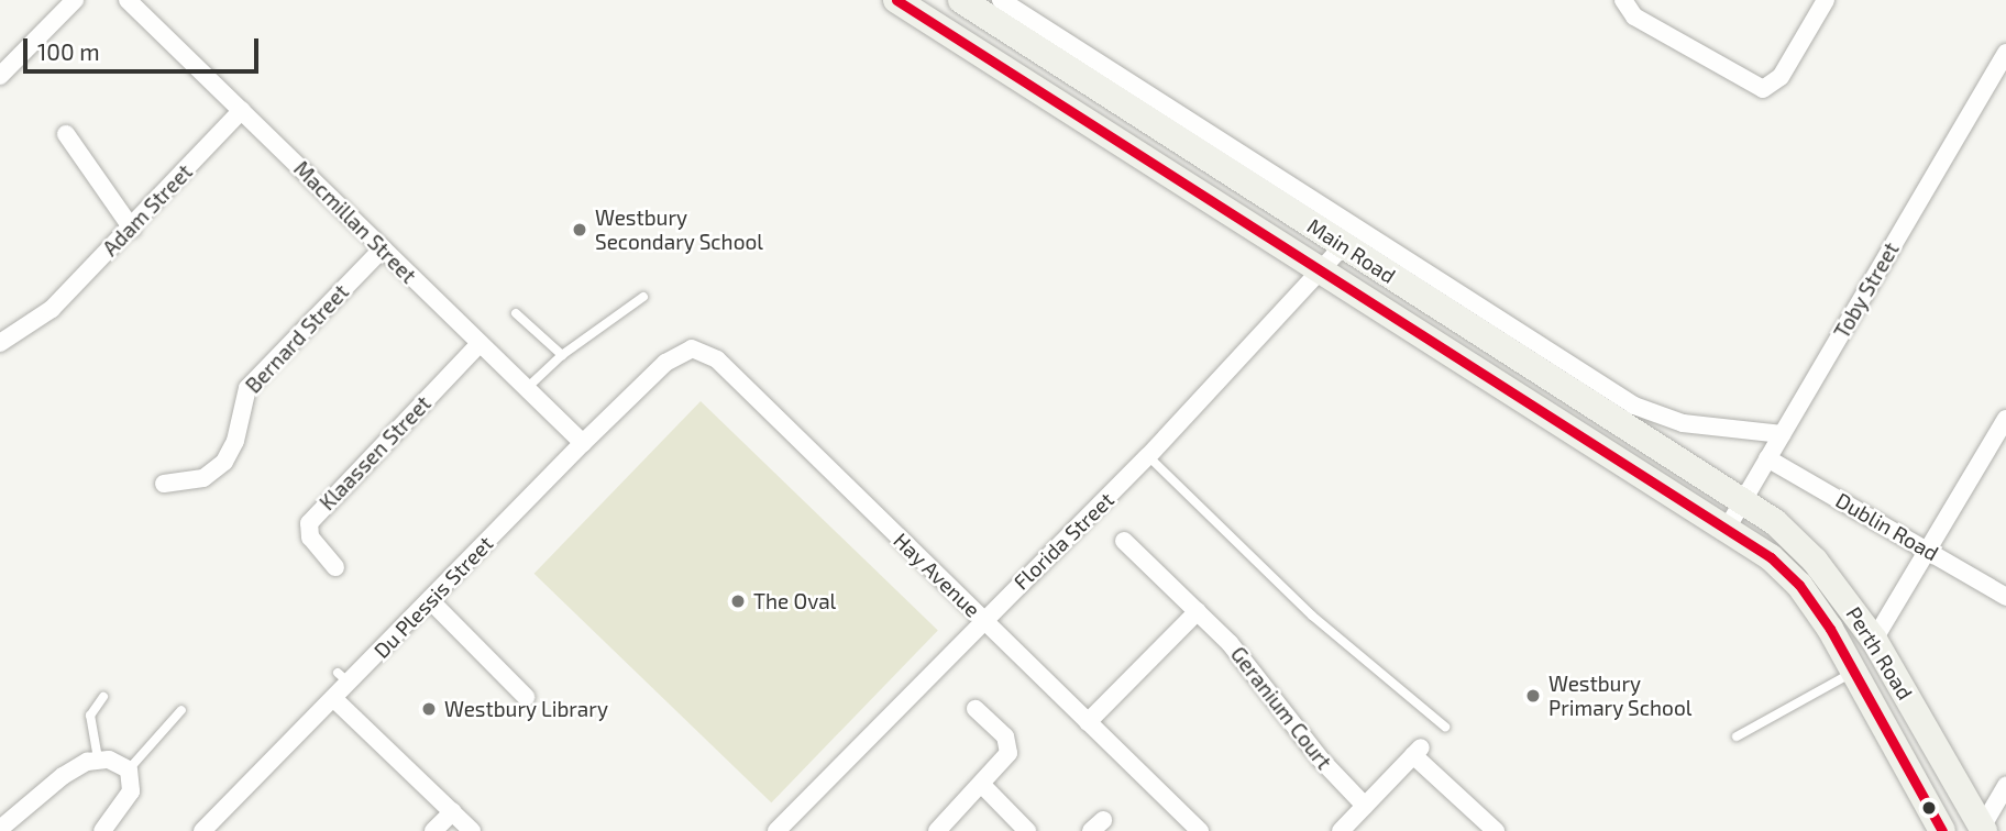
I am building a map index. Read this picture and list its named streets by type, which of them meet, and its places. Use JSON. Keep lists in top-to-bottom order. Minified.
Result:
{"streets":{"main road":["Main Road","Perth Road"],"street":["Adam Street","Macmillan Street","Toby Street","Bernard Street","Klaassen Street","Dublin Road","Florida Street","Hay Avenue","Du Plessis Street","Geranium Court"]},"crossings":[["Adam Street","Macmillan Street"],["Macmillan Street","Bernard Street"],["Macmillan Street","Klaassen Street"],["Macmillan Street","Du Plessis Street"],["Main Road","Toby Street"],["Main Road","Florida Street"],["Main Road","Perth Road"],["Toby Street","Dublin Road"],["Toby Street","Perth Road"],["Florida Street","Hay Avenue"],["Hay Avenue","Du Plessis Street"]],"places":["Westbury Secondary School","The Oval","Westbury Primary School","Westbury Library"],"scale_bar":"100 m"}
